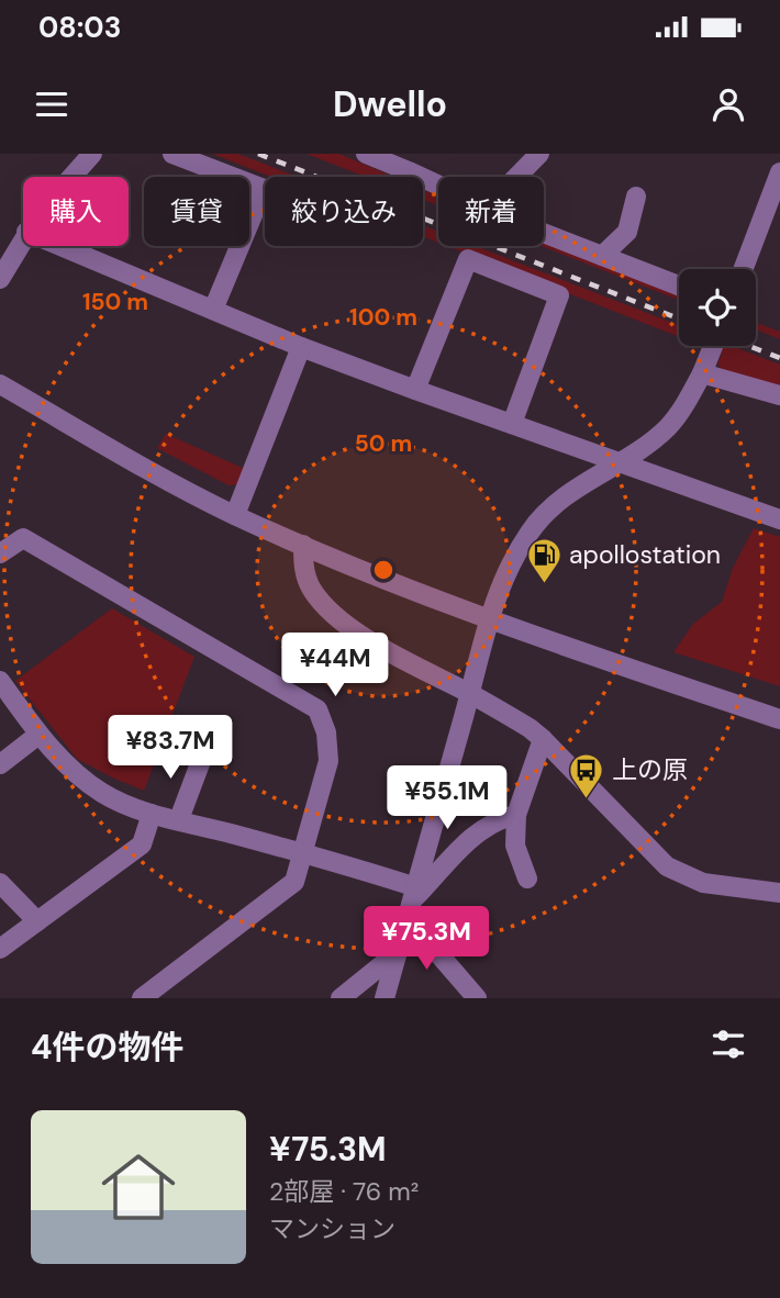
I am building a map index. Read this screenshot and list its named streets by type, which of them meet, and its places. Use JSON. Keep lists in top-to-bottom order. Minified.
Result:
{"places":{"fuel station":["apollostation"],"bus stop":["上の原"]},"page":{"status":"08:03","header":"Dwello","chip":["購入","賃貸","絞り込み","新着"],"price":["¥44M","¥83.7M","¥55.1M","¥75.3M"],"heading":"4件の物件","list":[{"name":"¥75.3M","note":"2部屋 · 76 m² · マンション"}]},"rings":["150 m","100 m","50 m"]}
